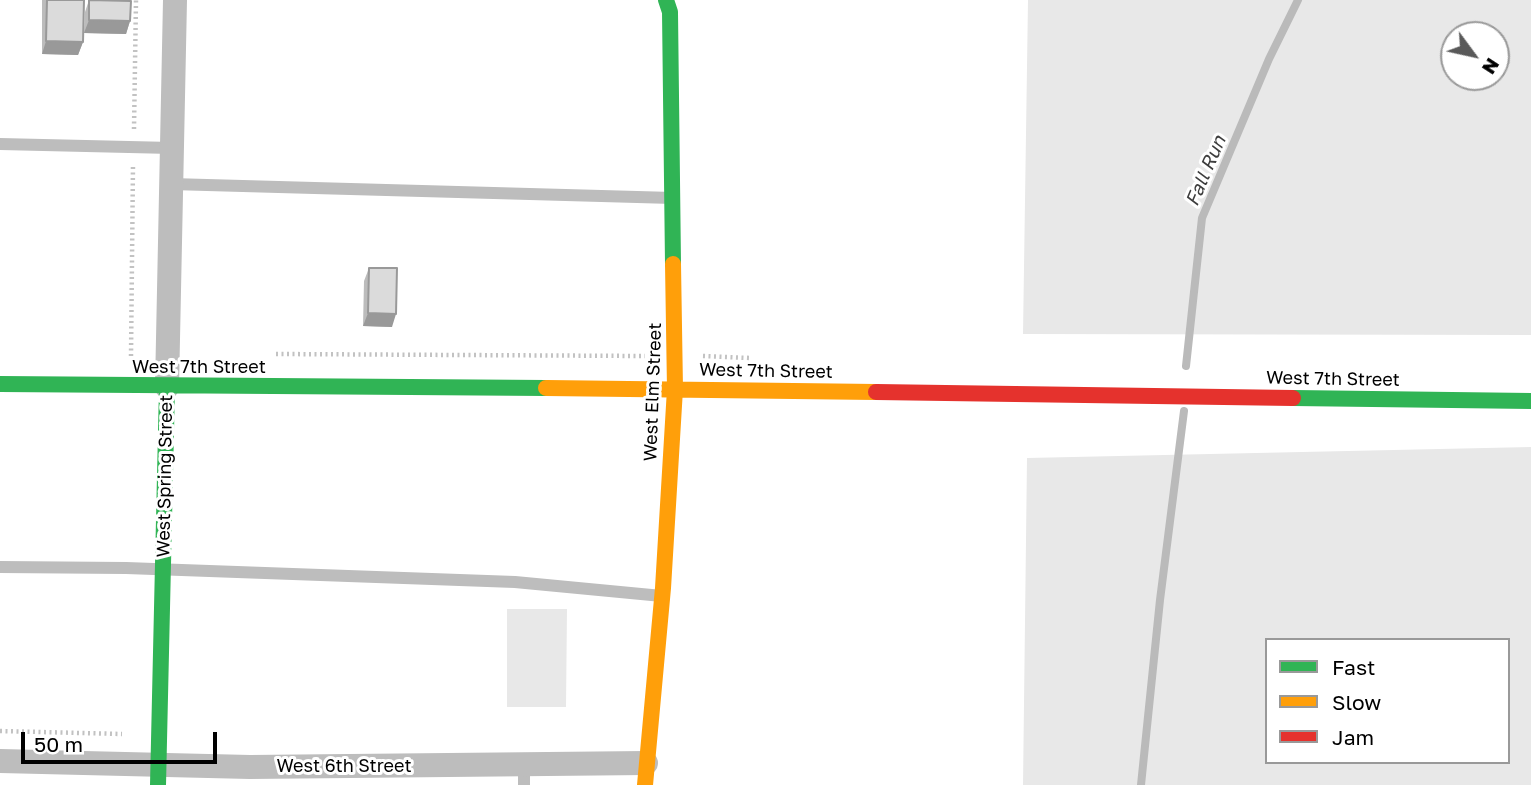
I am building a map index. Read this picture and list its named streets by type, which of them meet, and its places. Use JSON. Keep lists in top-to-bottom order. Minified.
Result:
{"streets":{"street":["West 7th Street","West Elm Street","West Spring Street","West 6th Street"]},"crossings":[["West 7th Street","West Elm Street"],["West 7th Street","West Spring Street"],["West Elm Street","West 6th Street"],["West Spring Street","West 6th Street"]],"water":["Fall Run"],"legend":["Fast","Slow","Jam"],"scale_bar":"50 m","north":"bottom right"}
